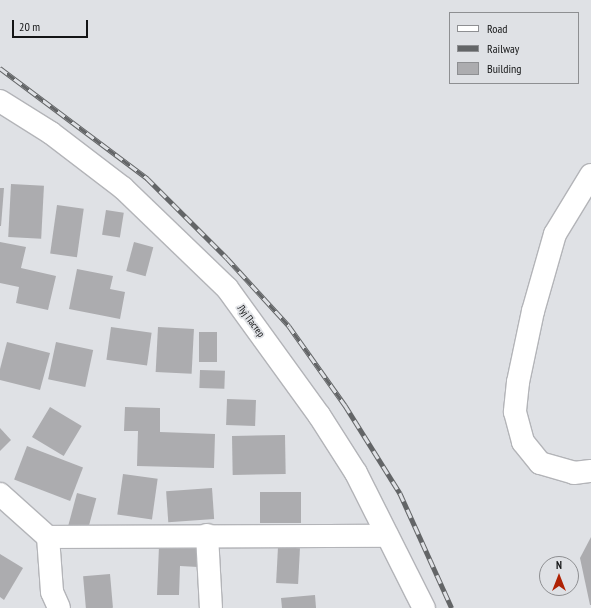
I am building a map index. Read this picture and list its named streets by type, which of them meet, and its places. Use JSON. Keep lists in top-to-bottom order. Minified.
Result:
{"streets":{"street":["Луј Пастер"]},"legend":["Road","Railway","Building"],"scale_bar":"20 m","north":"top"}
